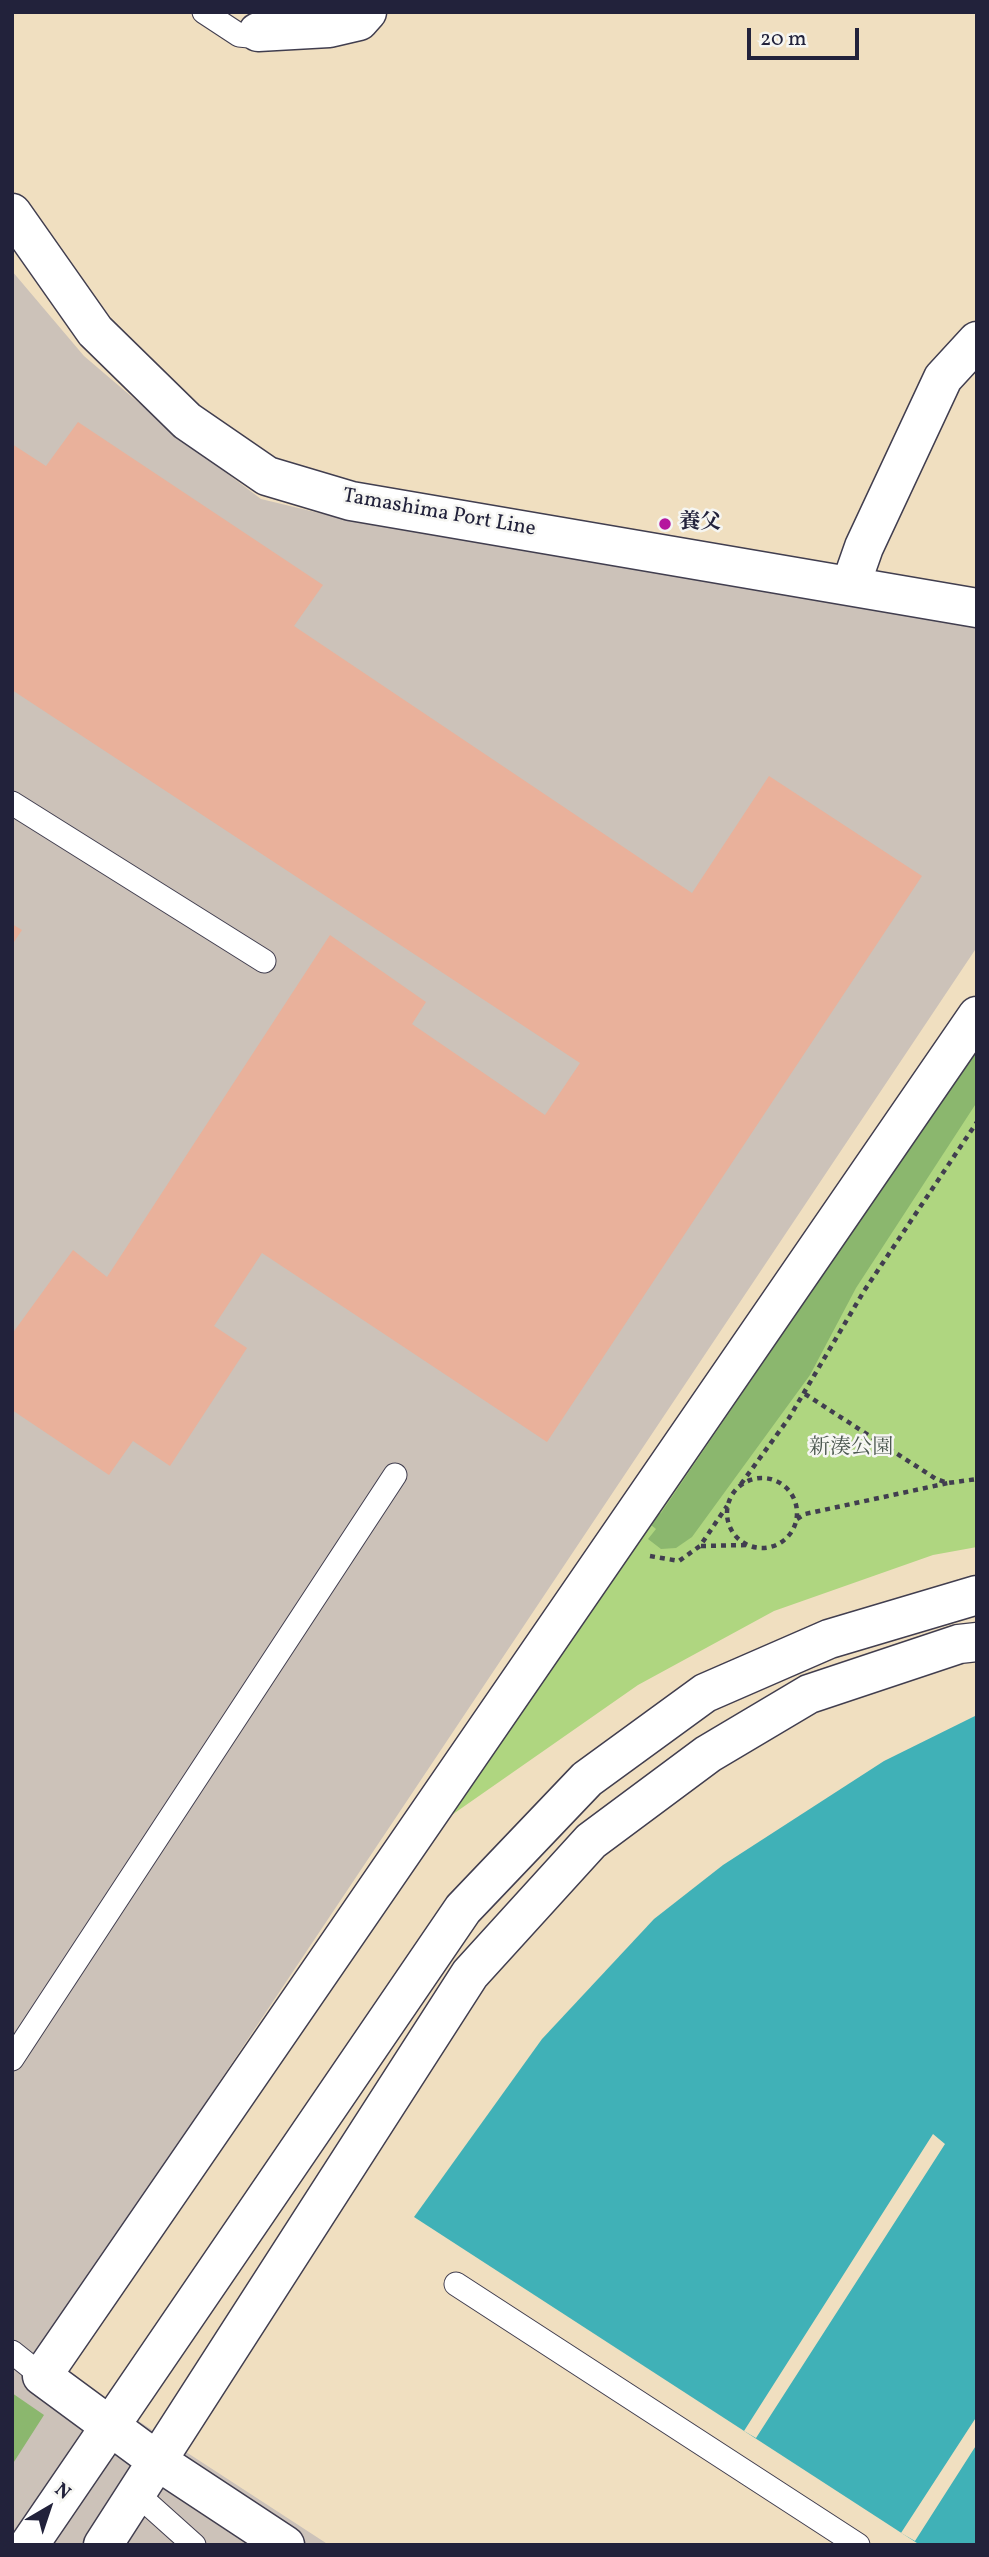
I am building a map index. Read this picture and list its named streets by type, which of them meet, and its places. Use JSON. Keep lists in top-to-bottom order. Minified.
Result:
{"streets":{"street":["Tamashima Port Line"]},"parks":["新湊公園"],"places":["養父"],"scale_bar":"20 m","north":"top right"}
